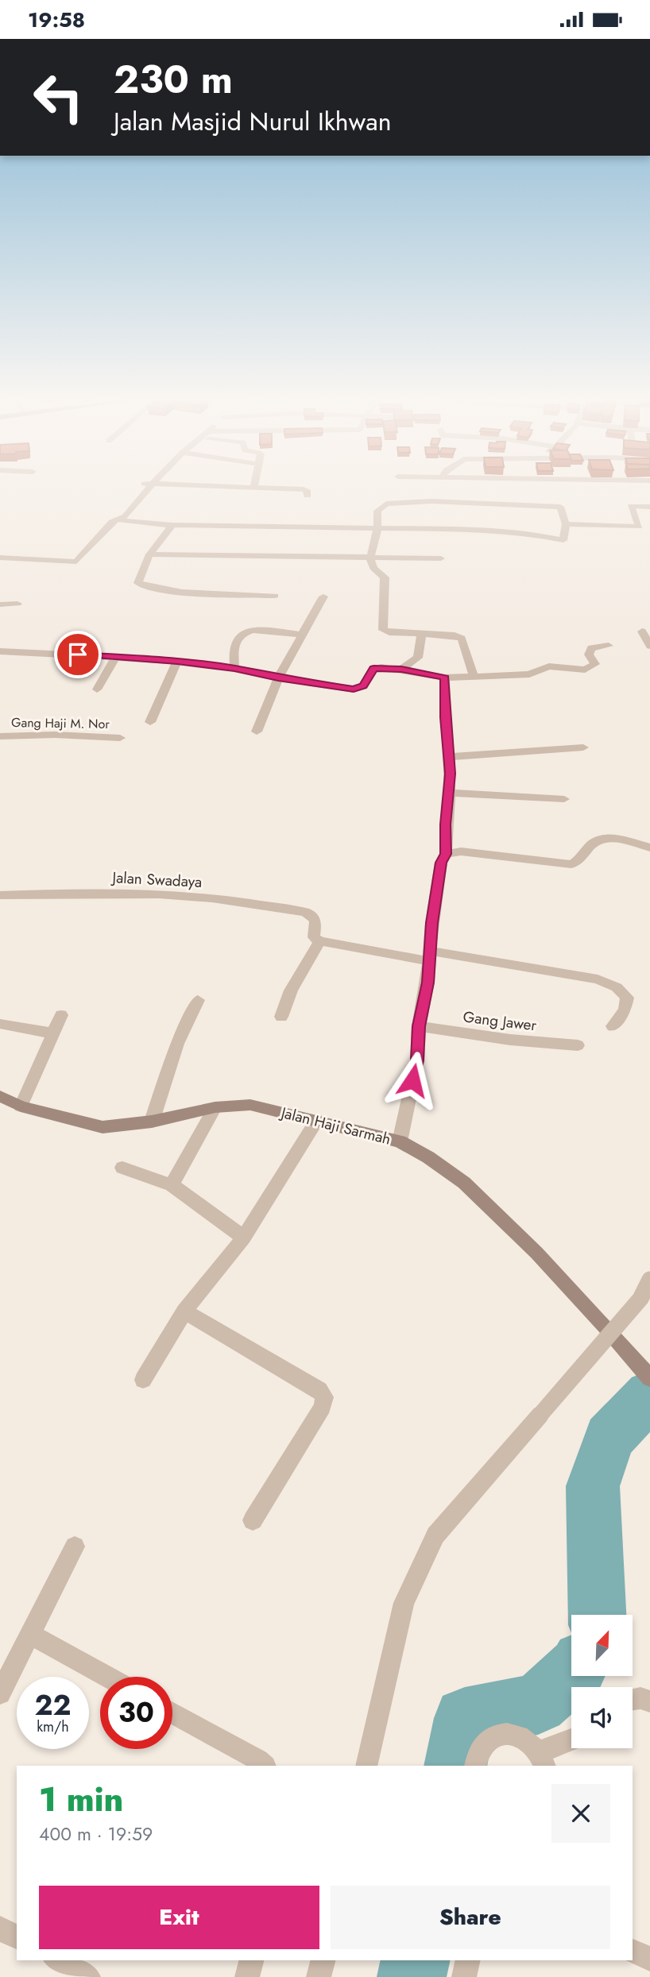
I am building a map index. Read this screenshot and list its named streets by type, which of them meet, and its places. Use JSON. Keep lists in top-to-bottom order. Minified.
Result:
{"streets":{"street":["Gang Haji M. Nor","Jalan Swadaya","Gang Jawer","Jalan Haji Sarmah"]},"north":"top right","page":{"status":"19:58","turn":["230 m","Jalan Masjid Nurul Ikhwan"],"speed":"22 km/h","limit":"30","heading":["1 min","400 m · 19:59"],"buttons":["Exit","Share"]}}
